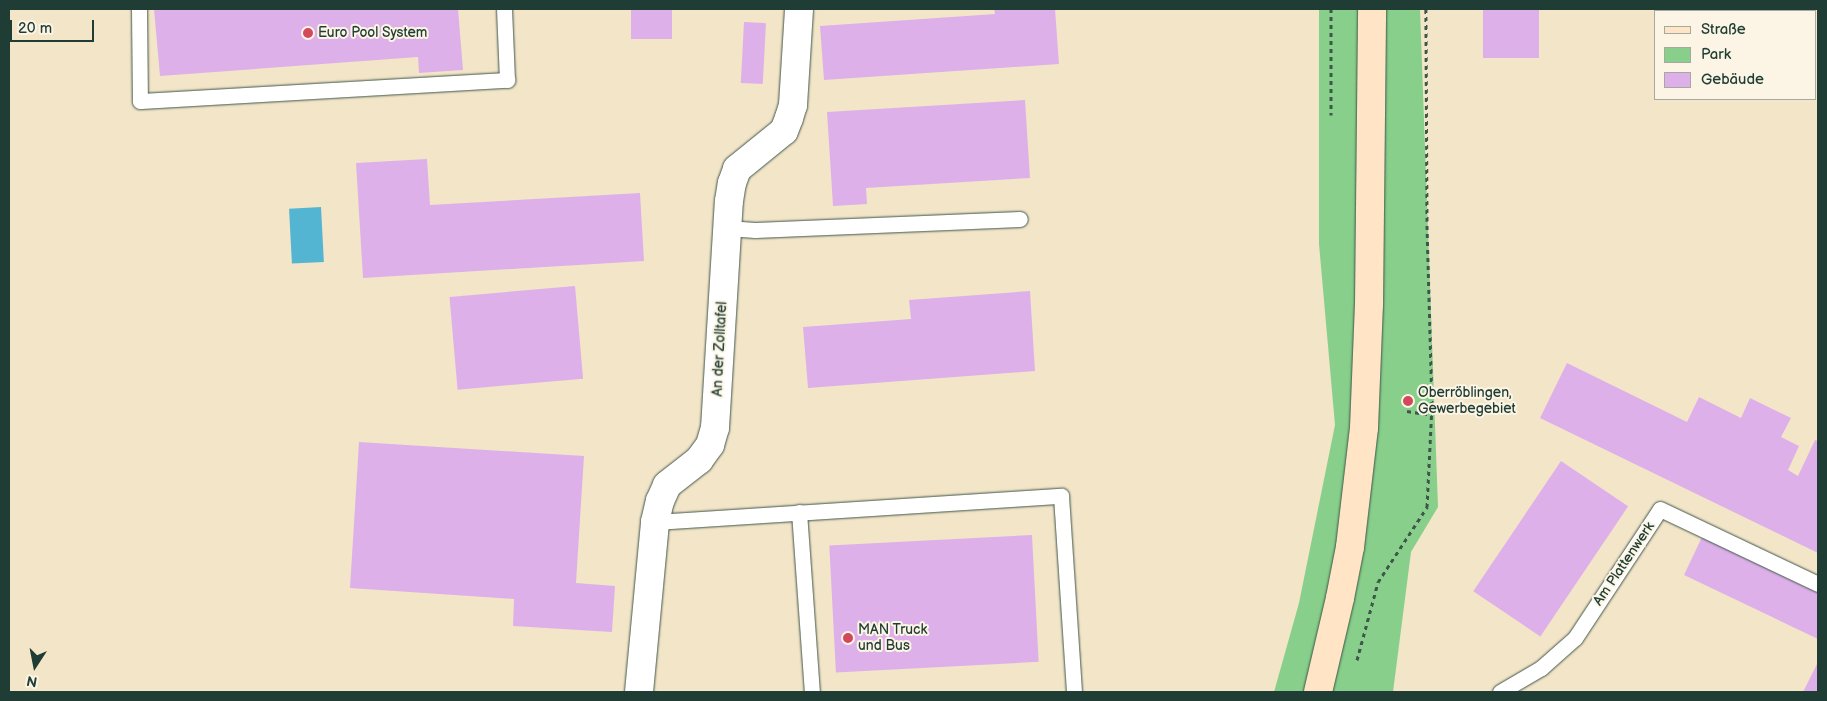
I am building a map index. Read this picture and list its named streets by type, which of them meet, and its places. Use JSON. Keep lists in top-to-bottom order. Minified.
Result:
{"streets":{"street":["An der Zolltafel"],"lane":["Am Plattenwerk"]},"places":["Euro Pool System","Oberröblingen, Gewerbegebiet","MAN Truck und Bus"],"legend":["Straße","Park","Gebäude"],"scale_bar":"20 m","north":"bottom"}
